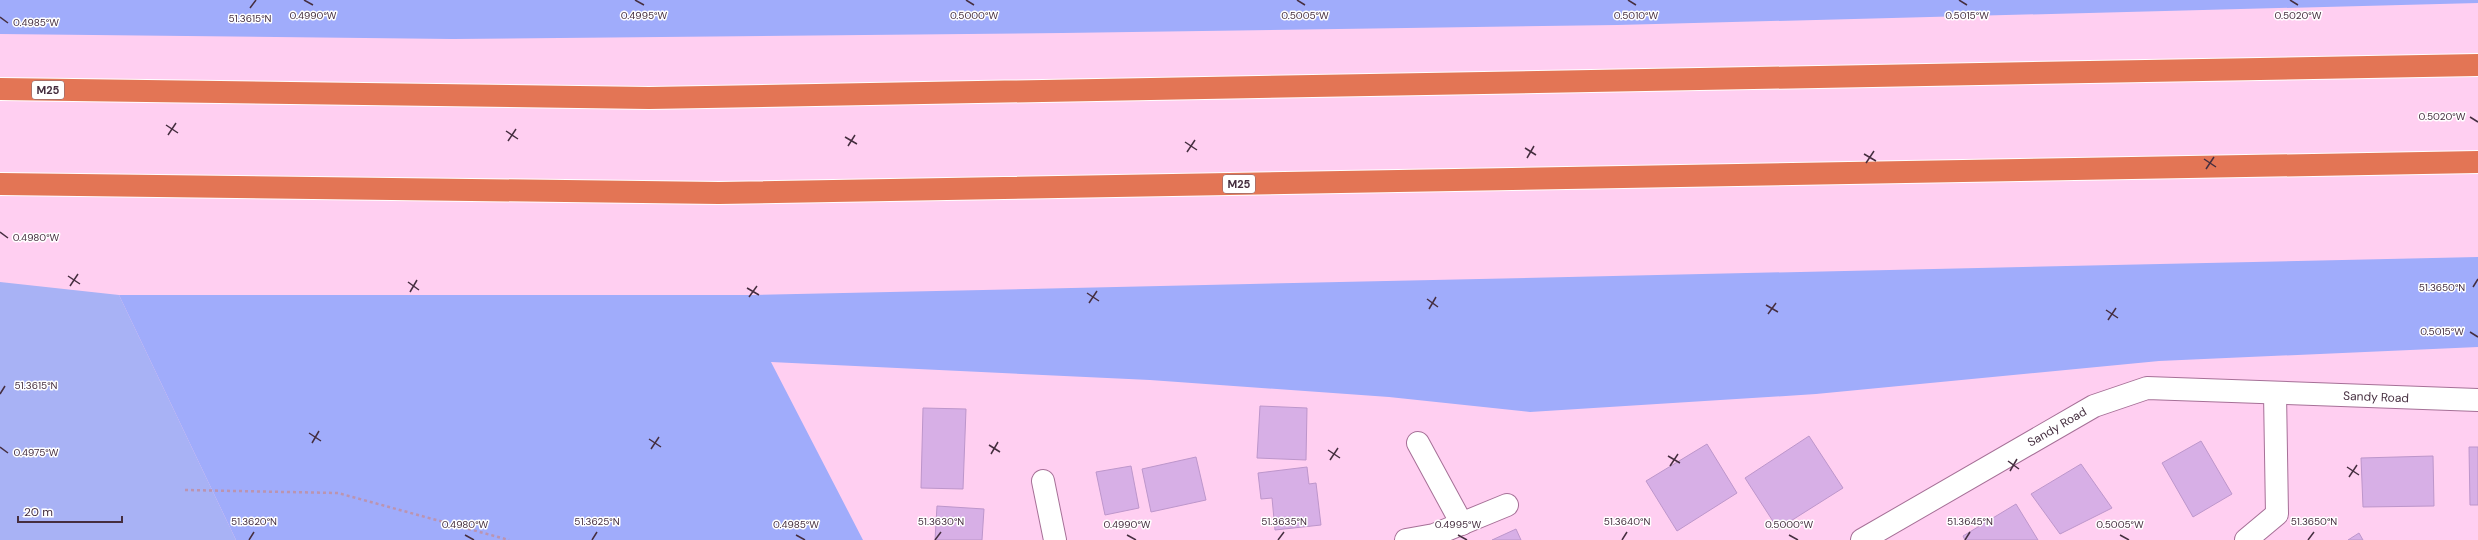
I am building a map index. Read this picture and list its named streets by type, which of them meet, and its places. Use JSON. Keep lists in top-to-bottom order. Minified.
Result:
{"streets":{"highway":["M25"],"street":["Sandy Road"]},"scale_bar":"20 m","coordinates":["0.4995°W","0.5000°W","0.5005°W","0.5015°W","0.4990°W","0.5010°W","0.5020°W","51.3615°N","0.4985°W","0.4980°W","51.3650°N","0.4975°W","51.3620°N","51.3625°N","51.3630°N","51.3635°N","51.3640°N","51.3645°N"]}
